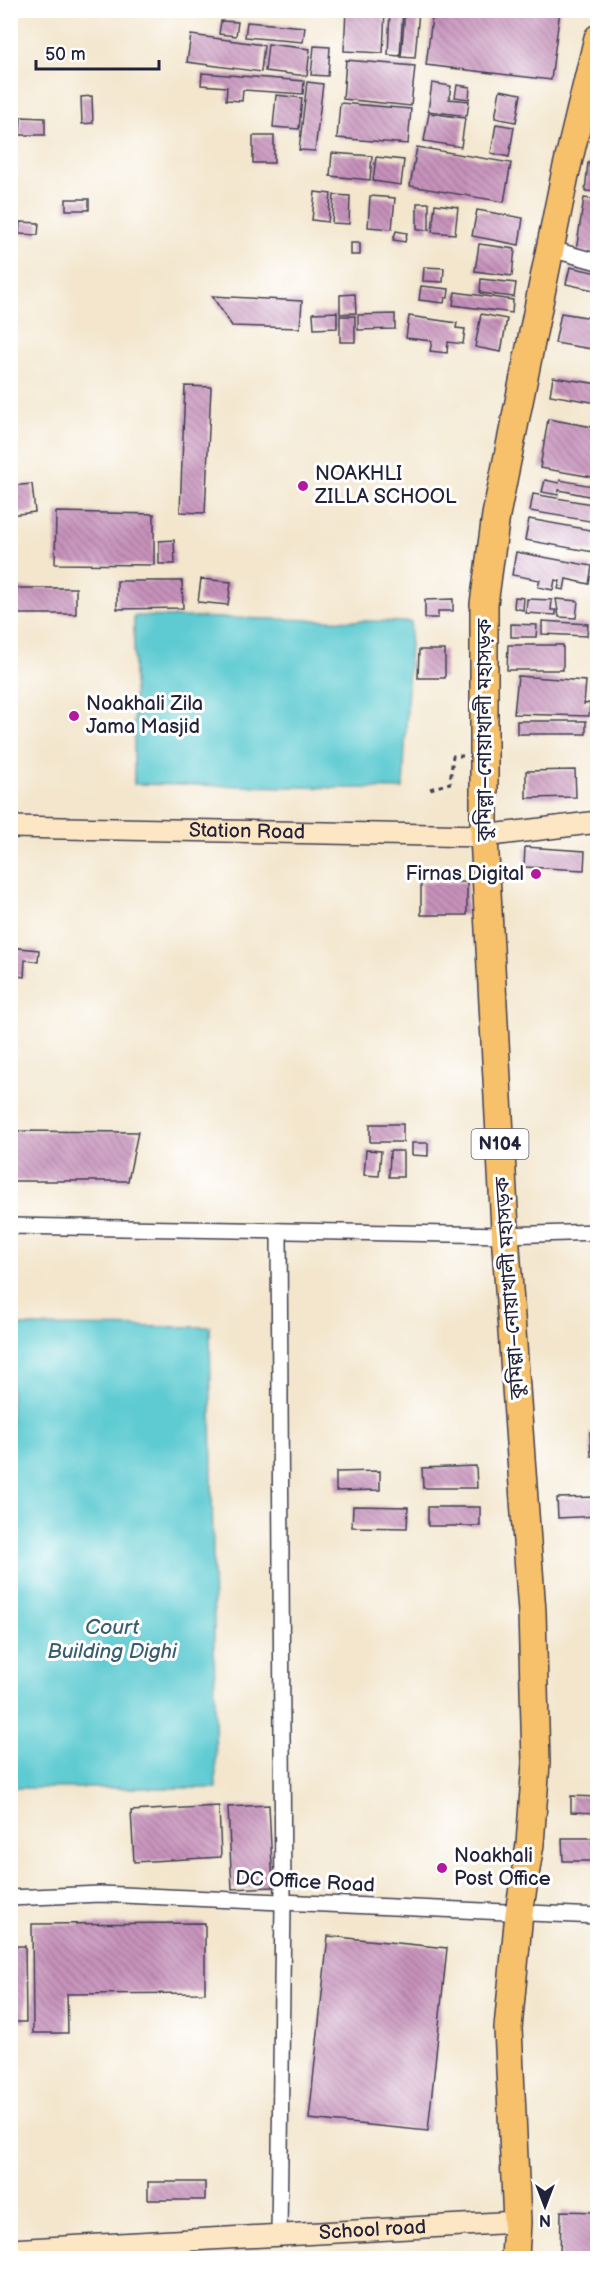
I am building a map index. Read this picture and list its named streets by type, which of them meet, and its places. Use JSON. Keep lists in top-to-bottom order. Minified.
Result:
{"streets":{"highway":["কুমিল্লা–নোয়াখালী মহাসড়ক","N104"],"street":["Station Road","DC Office Road","School road"]},"crossings":[["কুমিল্লা–নোয়াখালী মহাসড়ক","Station Road"],["কুমিল্লা–নোয়াখালী মহাসড়ক","DC Office Road"],["কুমিল্লা–নোয়াখালী মহাসড়ক","School road"]],"water":["Court Building Dighi"],"places":["NOAKHLI ZILLA SCHOOL","Noakhali Zila Jama Masjid","Firnas Digital","Noakhali Post Office"],"scale_bar":"50 m","north":"bottom"}
